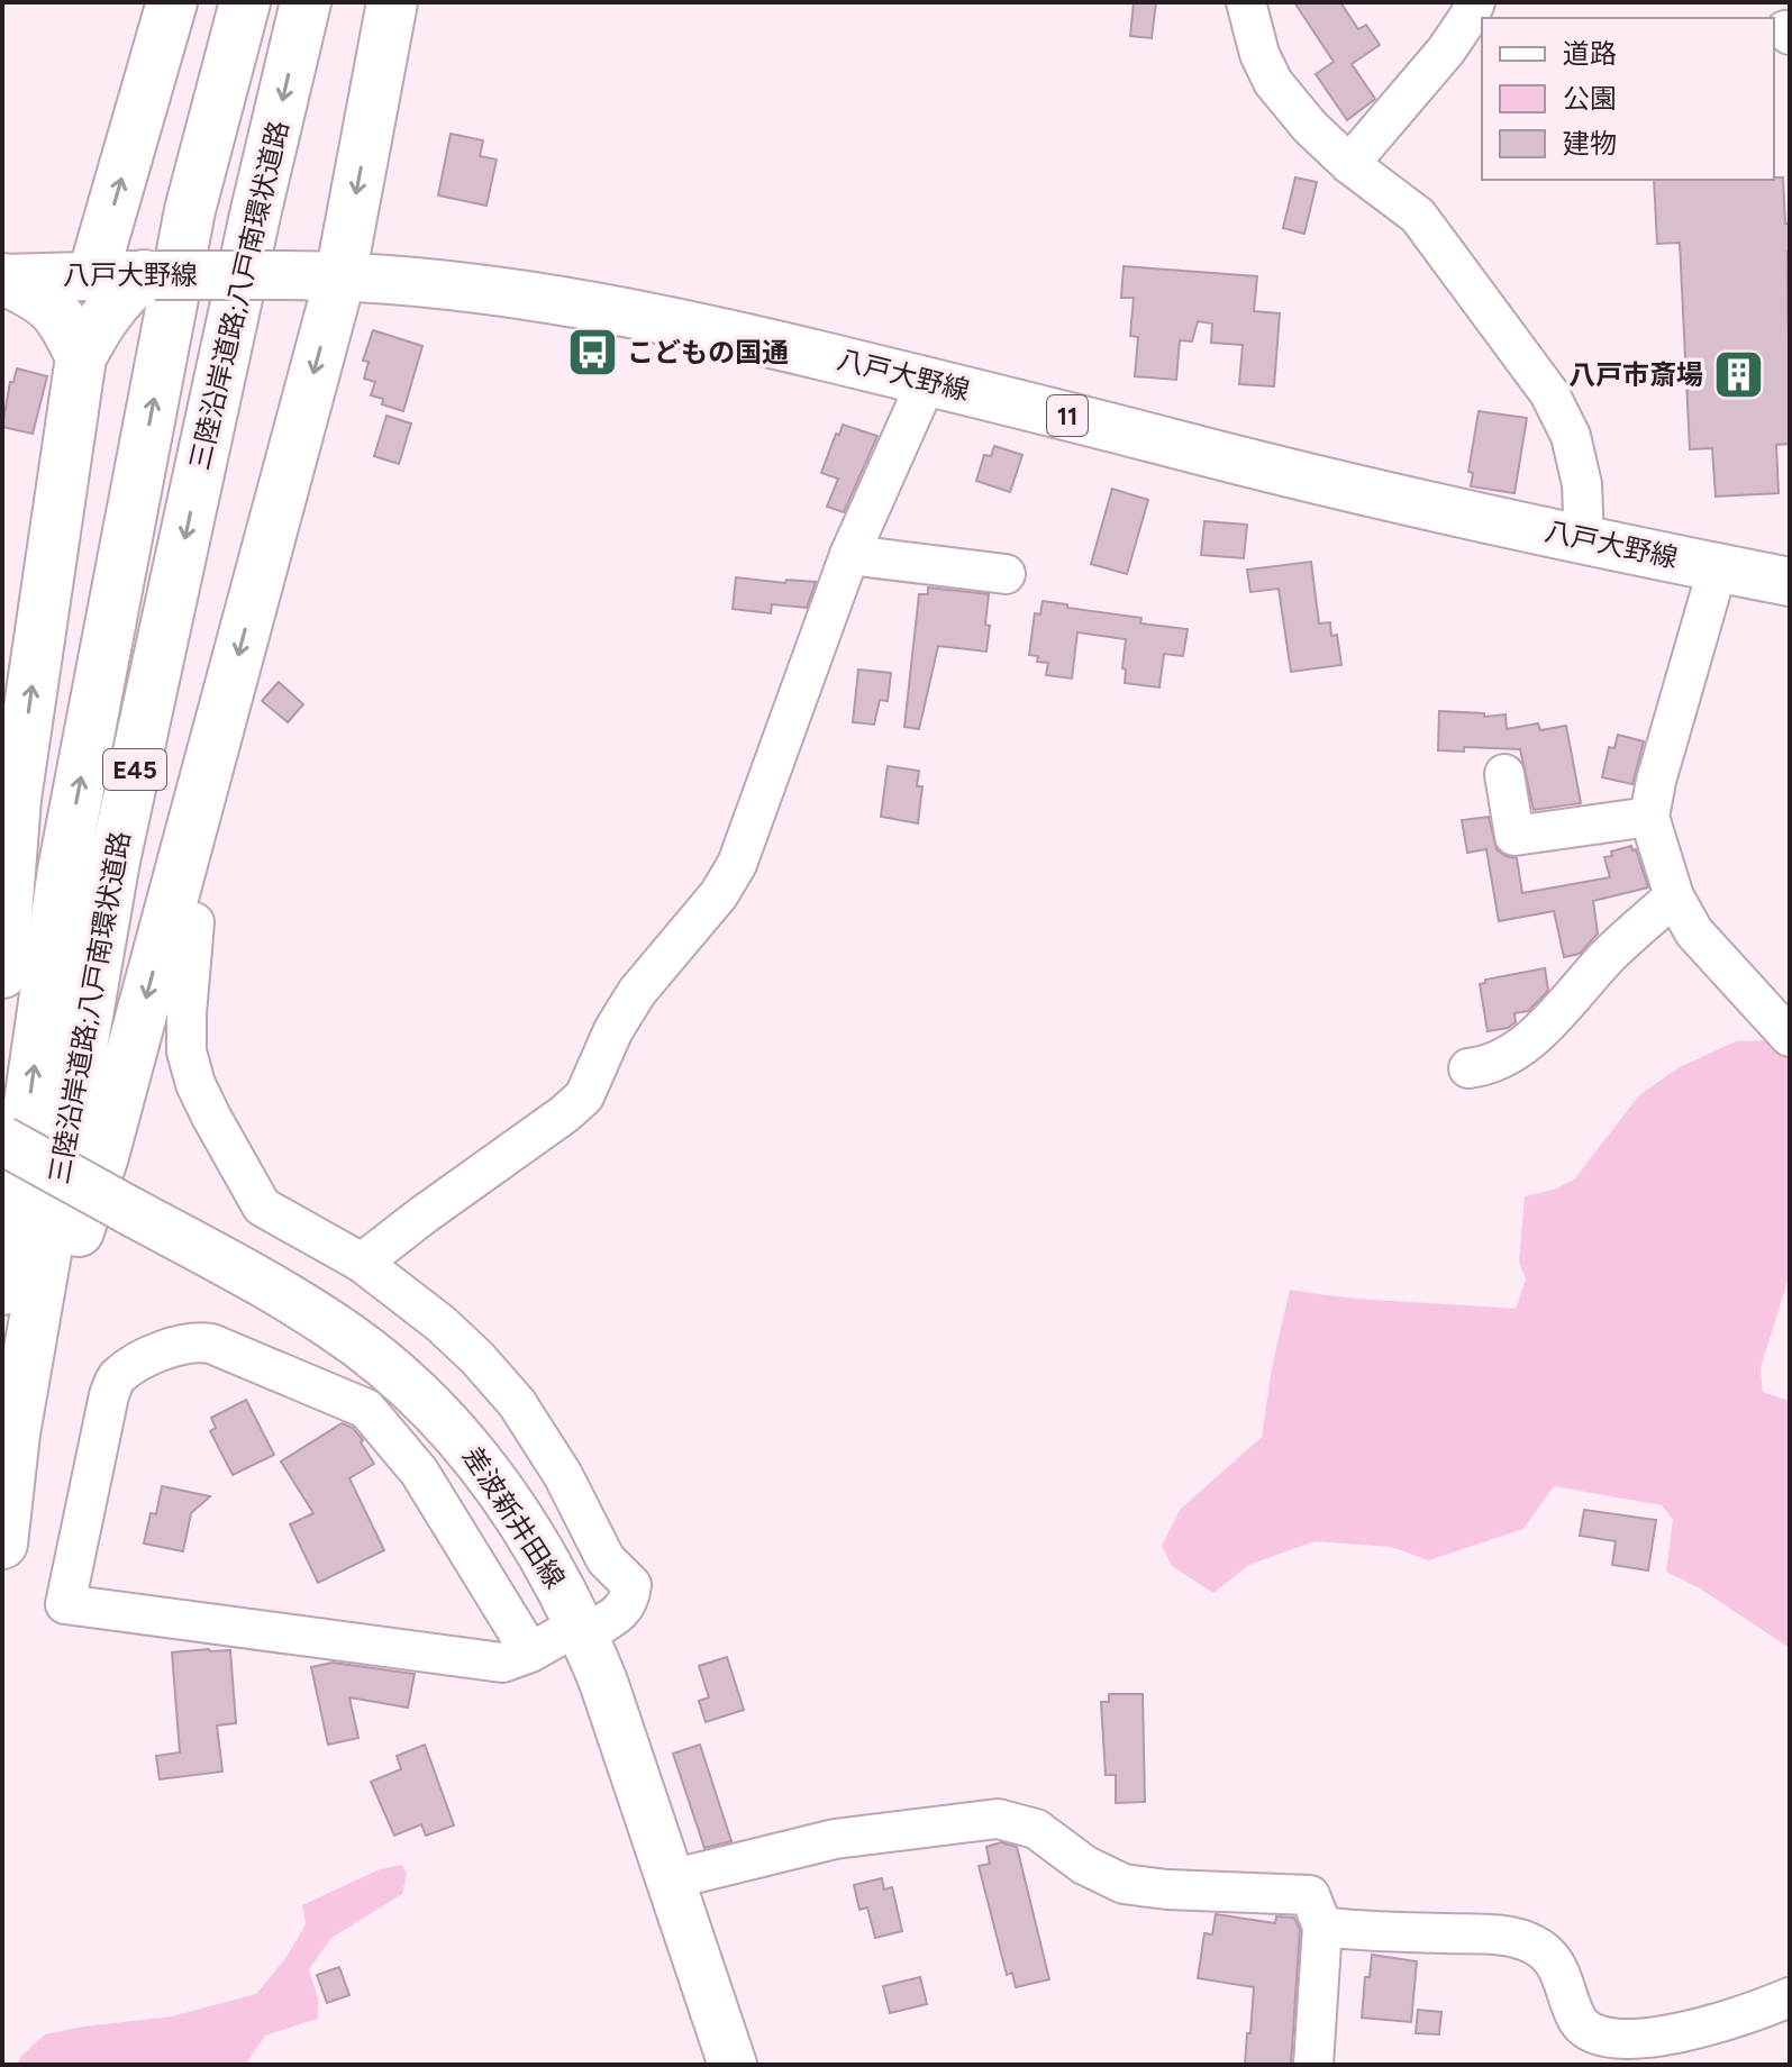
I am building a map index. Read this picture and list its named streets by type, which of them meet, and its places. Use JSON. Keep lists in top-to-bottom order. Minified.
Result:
{"streets":{"highway":["三陸沿岸道路;八戸南環状道路","E45"],"main road":["八戸大野線","11","差波新井田線"]},"places":{"bus stop":["こどもの国通"],"building":["八戸市斎場"]},"legend":["道路","公園","建物"]}
